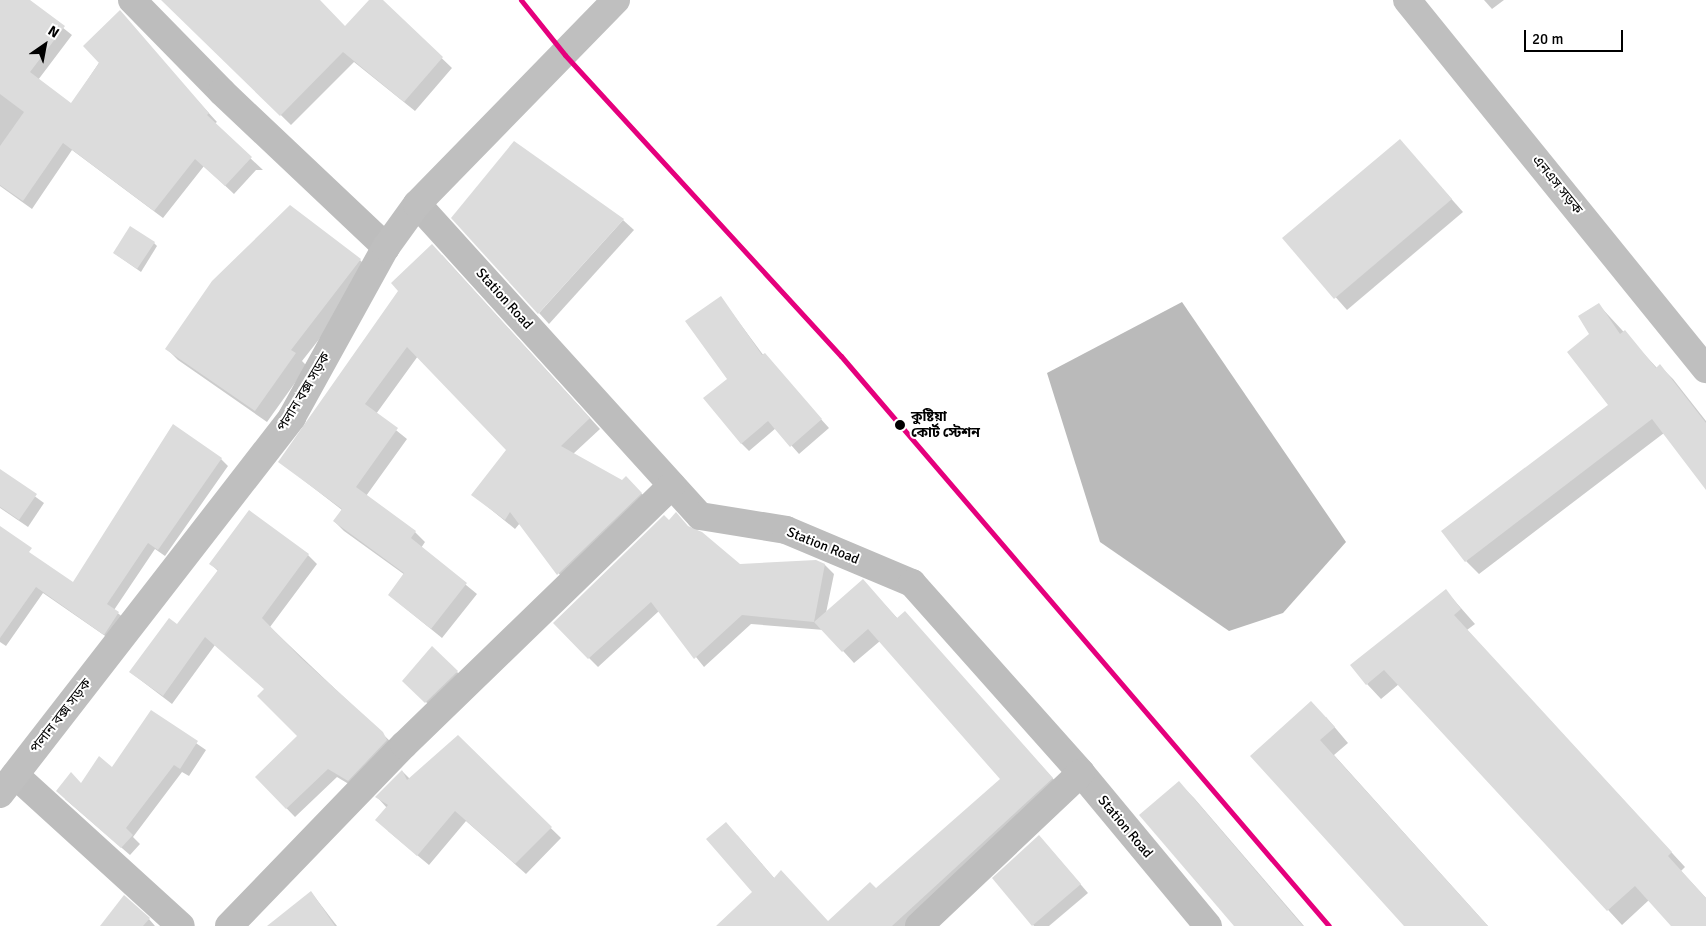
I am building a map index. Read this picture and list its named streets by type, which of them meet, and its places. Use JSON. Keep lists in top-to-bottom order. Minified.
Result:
{"streets":{"main road":["এনএস সড়ক","পলান বক্স সড়ক"],"street":["Station Road"]},"crossings":[["Station Road","পলান বক্স সড়ক"]],"places":["কুষ্টিয়া কোর্ট স্টেশন"],"scale_bar":"20 m","north":"top right"}
